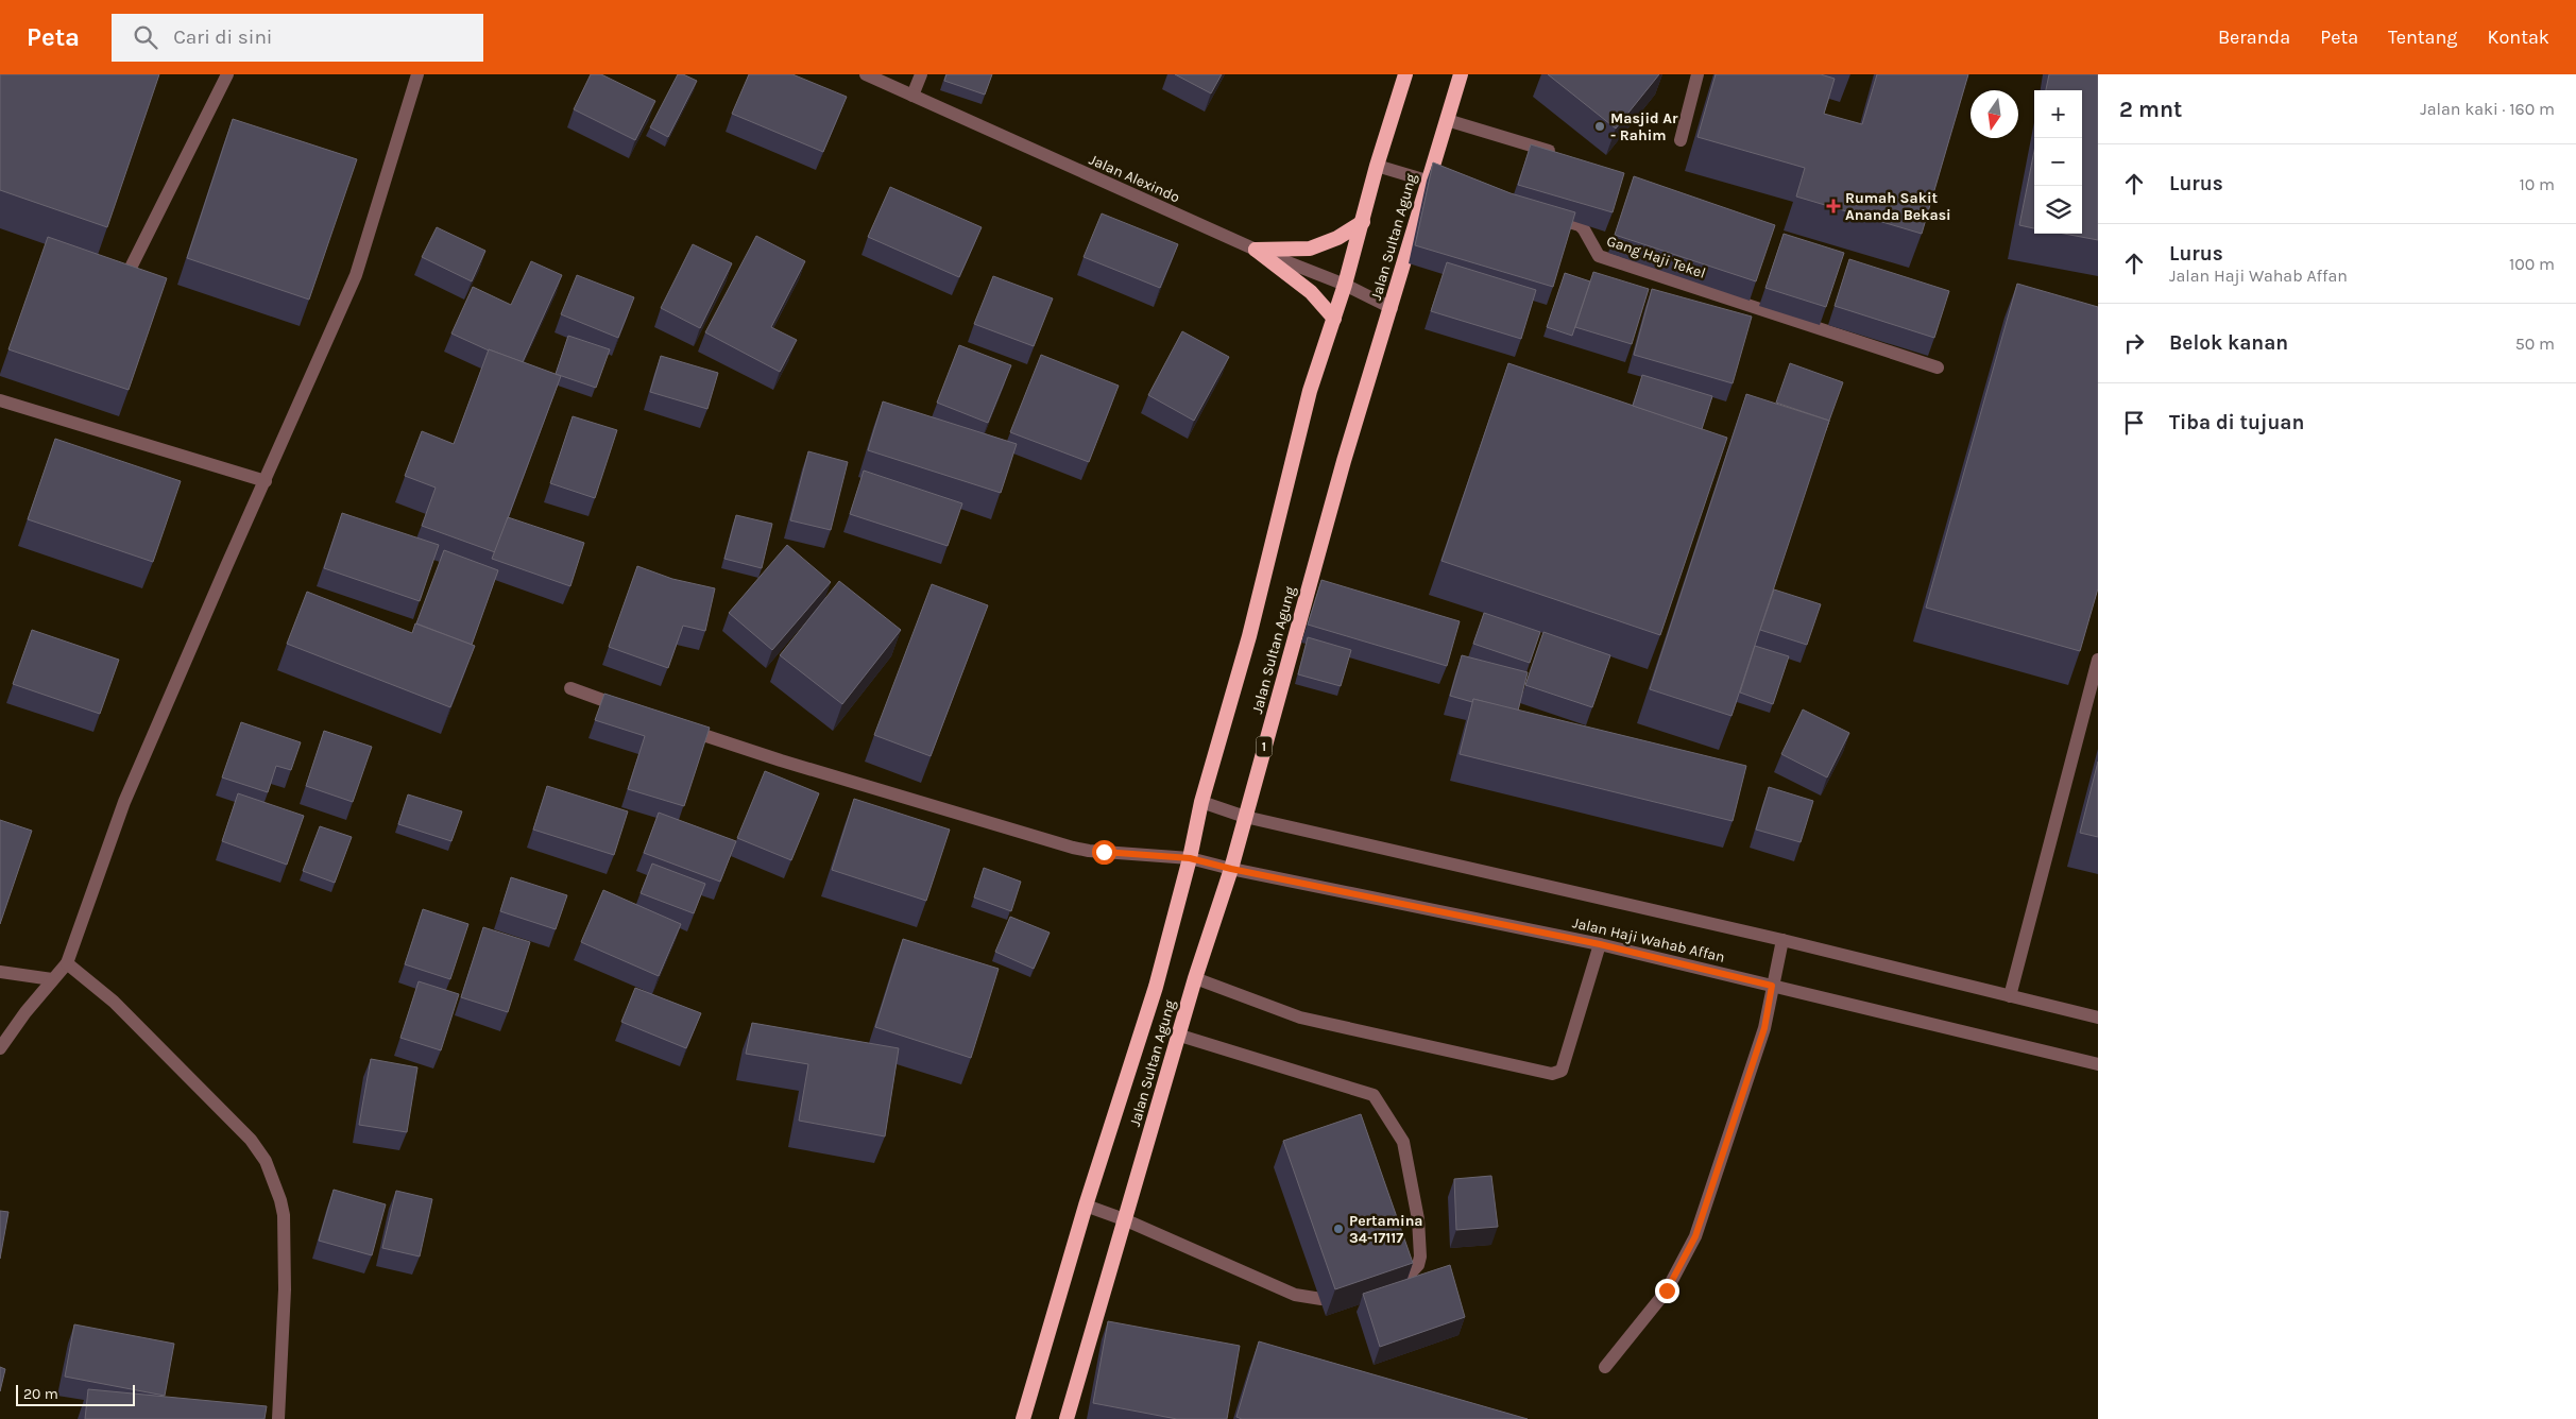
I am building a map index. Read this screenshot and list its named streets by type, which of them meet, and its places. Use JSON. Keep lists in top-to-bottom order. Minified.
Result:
{"streets":{"highway":["Jalan Sultan Agung","1"],"street":["Jalan Alexindo","Gang Haji Tekel","Jalan Haji Wahab Affan"]},"crossings":[["Jalan Alexindo","Jalan Sultan Agung"],["Jalan Sultan Agung","Jalan Haji Wahab Affan"]],"places":{"other":["Masjid Ar - Rahim","Pertamina 34-17117"],"health":["Rumah Sakit Ananda Bekasi"]},"scale_bar":"20 m","north":"bottom","page":{"header":"Peta","search":"Cari di sini","nav":["Beranda","Peta","Tentang","Kontak"],"heading":["2 mnt","Jalan kaki · 160 m"],"map_buttons":["+","−"],"list":[["Lurus","10 m"],["Lurus","Jalan Haji Wahab Affan","100 m"],["Belok kanan","50 m"],"Tiba di tujuan"],"scale":"20 m"}}
